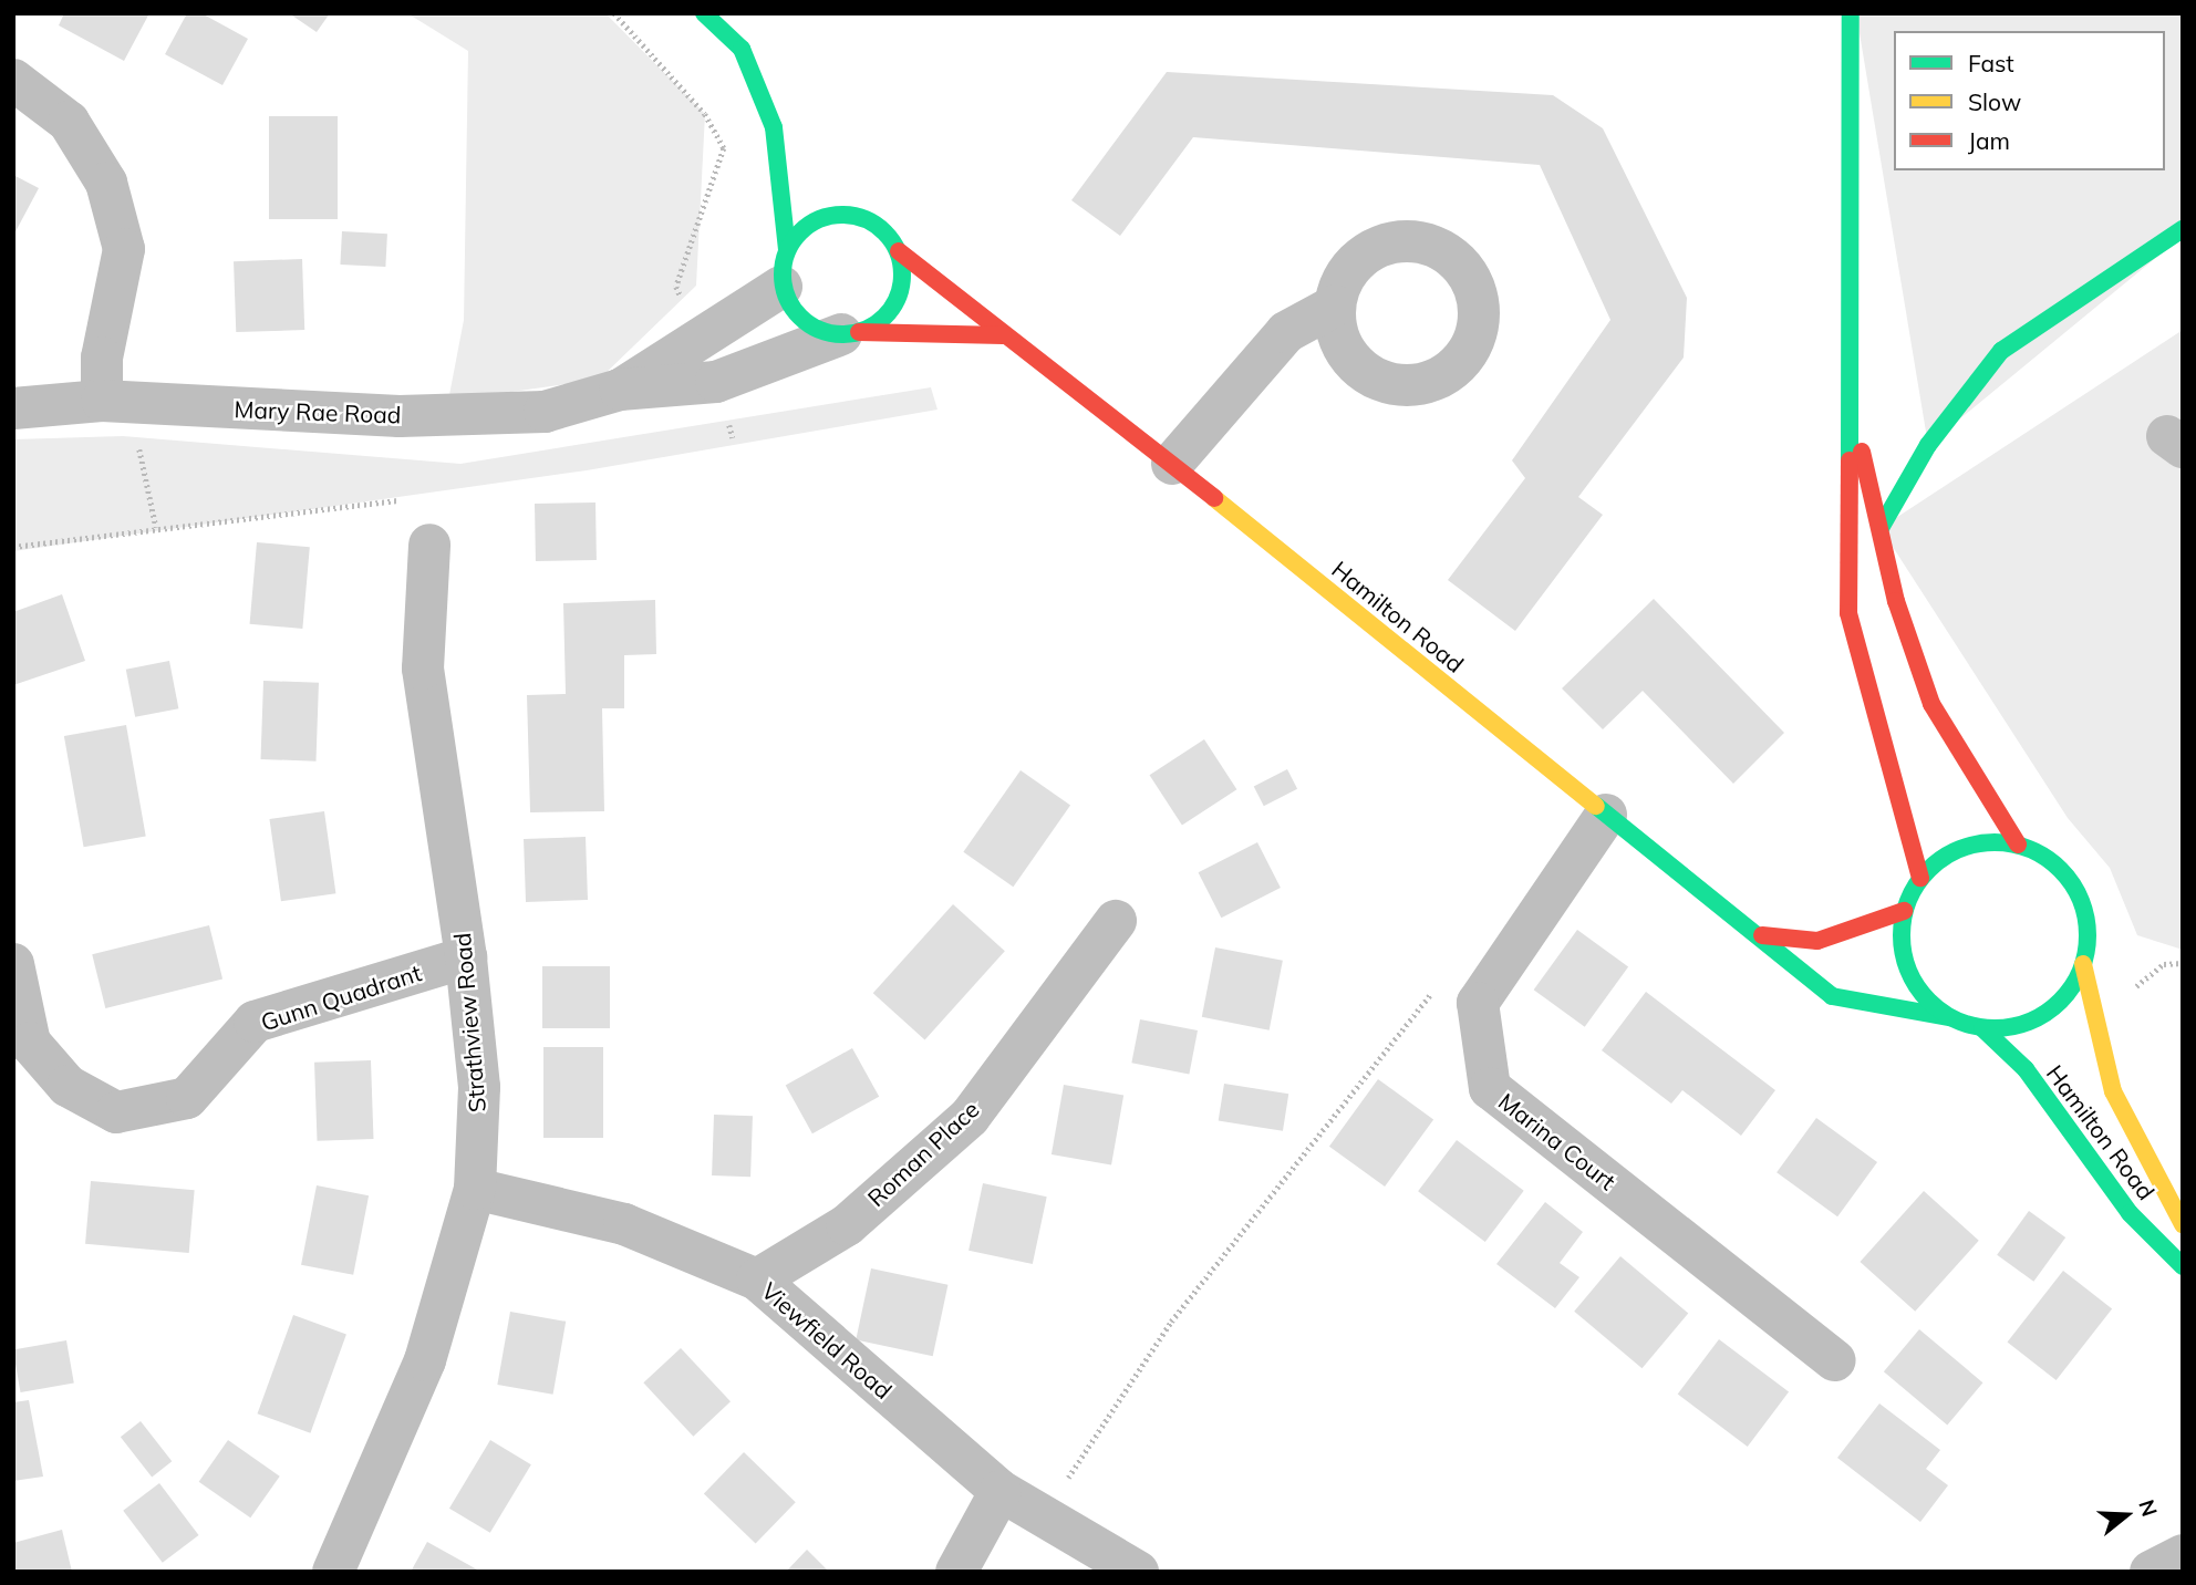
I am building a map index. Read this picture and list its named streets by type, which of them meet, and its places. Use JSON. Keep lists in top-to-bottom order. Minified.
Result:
{"streets":{"main road":["Hamilton Road"],"street":["Mary Rae Road","Gunn Quadrant","Strathview Road","Marina Court","Roman Place","Viewfield Road"]},"crossings":[["Mary Rae Road","Hamilton Road"],["Hamilton Road","Marina Court"],["Gunn Quadrant","Strathview Road"],["Strathview Road","Viewfield Road"],["Roman Place","Viewfield Road"]],"legend":["Fast","Slow","Jam"],"north":"right"}
